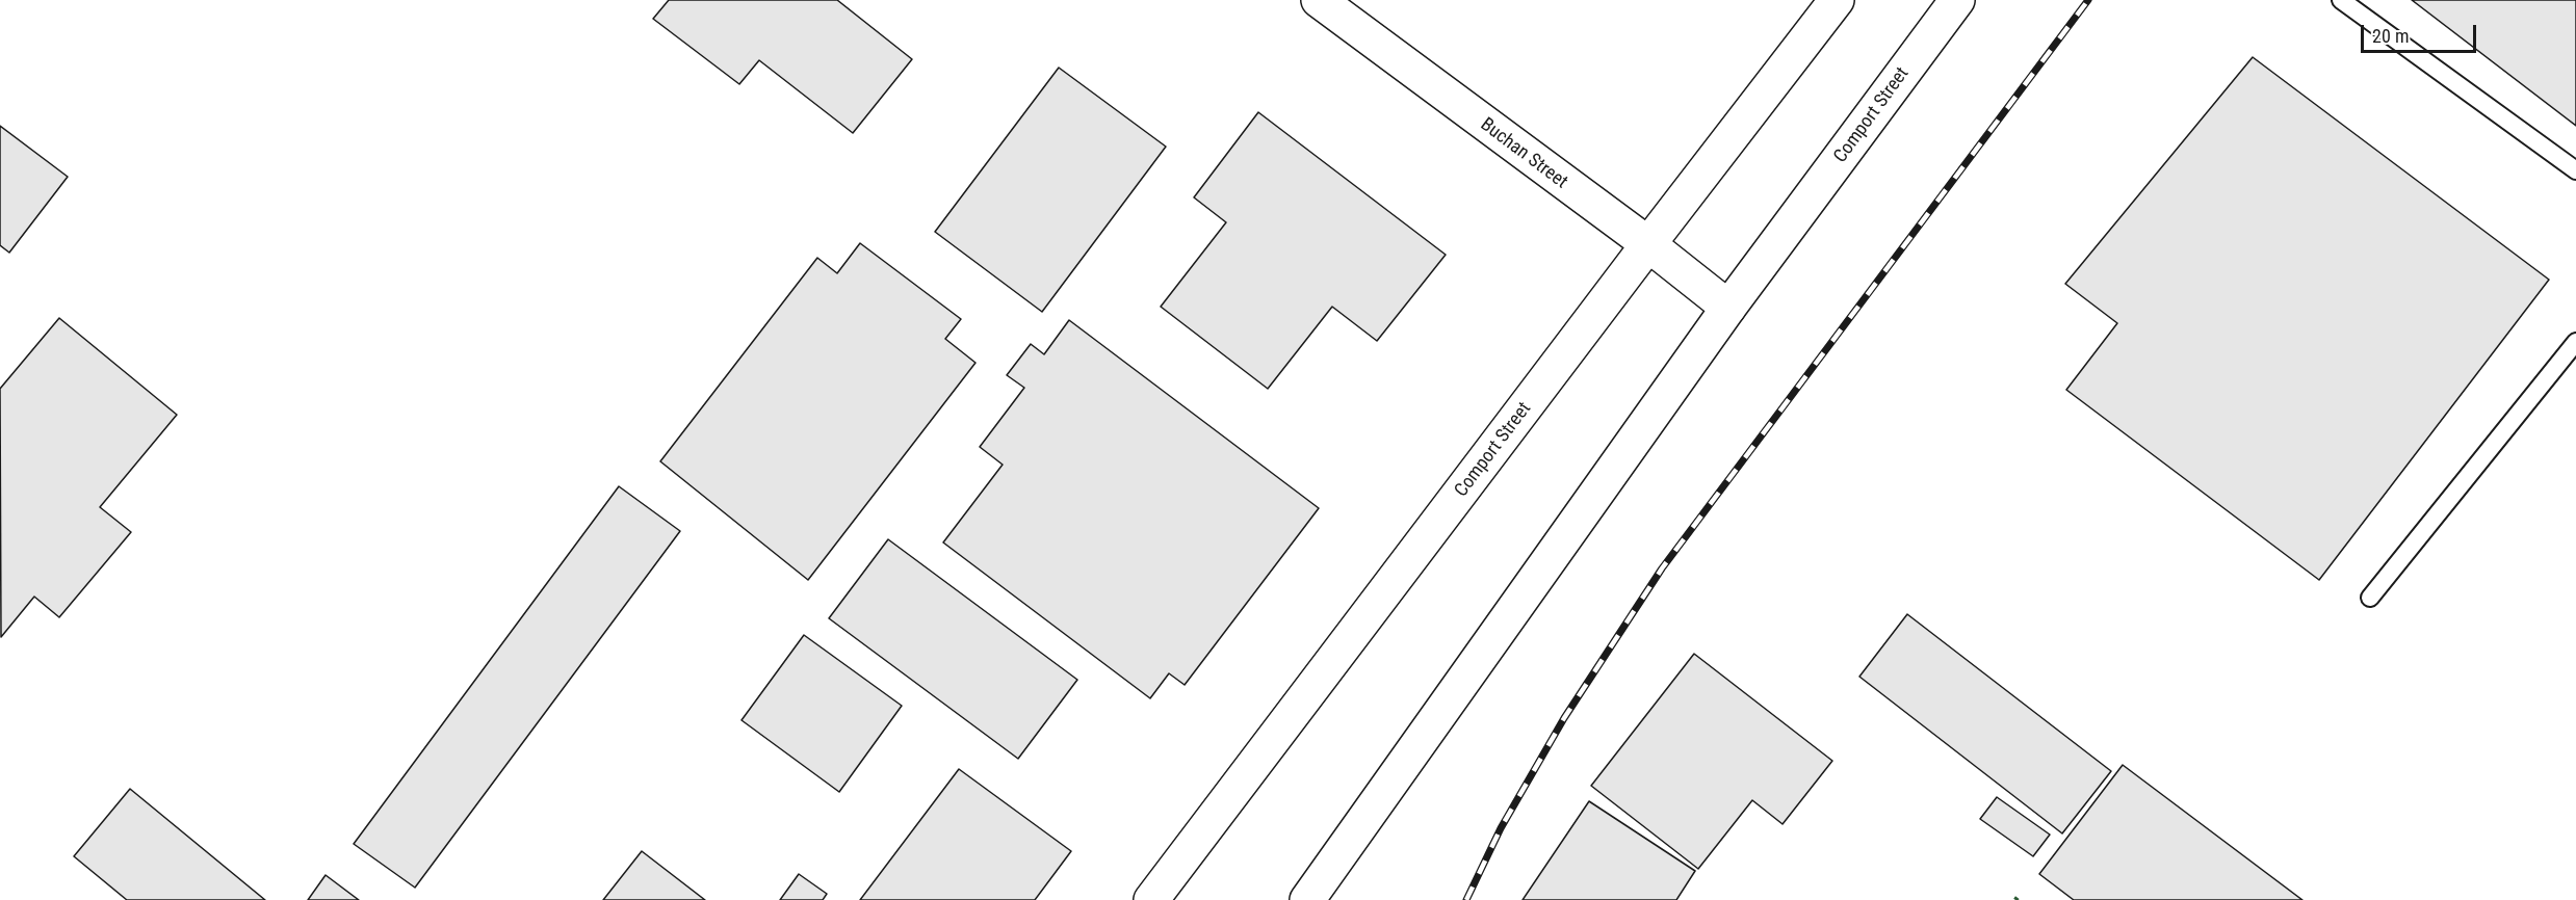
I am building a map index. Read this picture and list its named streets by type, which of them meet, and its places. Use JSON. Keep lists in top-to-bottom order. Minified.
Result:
{"streets":{"main road":["Comport Street","Buchan Street"]},"crossings":[["Comport Street","Buchan Street"]],"scale_bar":"20 m"}
